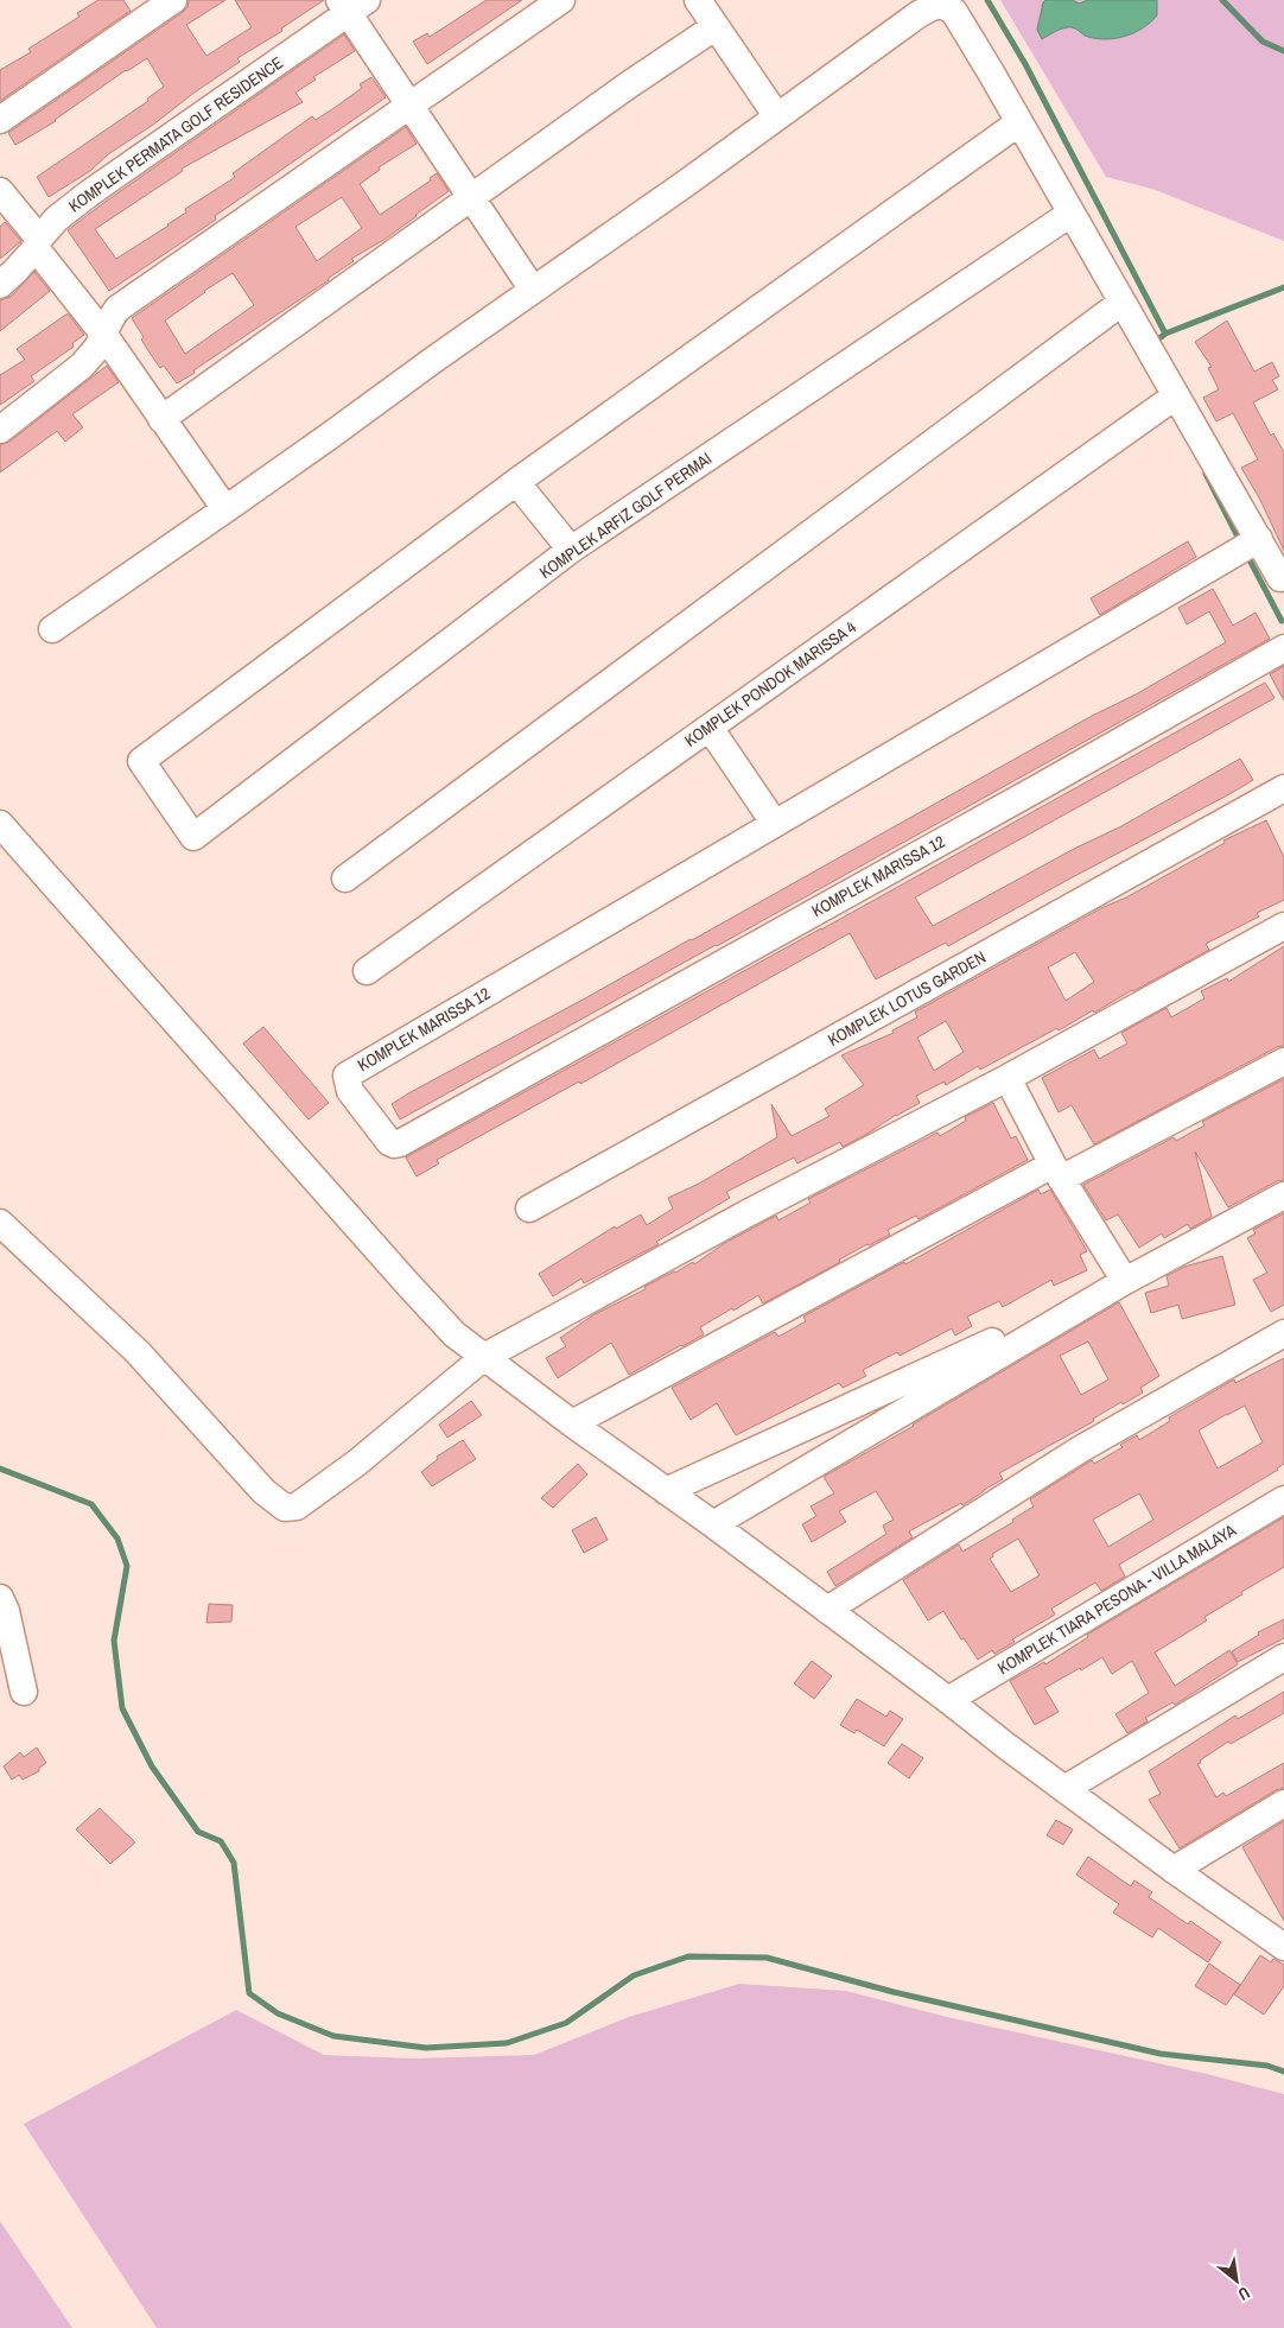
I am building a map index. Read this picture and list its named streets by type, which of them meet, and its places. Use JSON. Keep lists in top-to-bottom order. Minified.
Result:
{"streets":{"street":["KOMPLEK PERMATA GOLF RESIDENCE","KOMPLEK ARFIZ GOLF PERMAI","KOMPLEK PONDOK MARISSA 4","KOMPLEK MARISSA 12","KOMPLEK LOTUS GARDEN","KOMPLEK TIARA PESONA - VILLA MALAYA"]},"north":"bottom right"}
